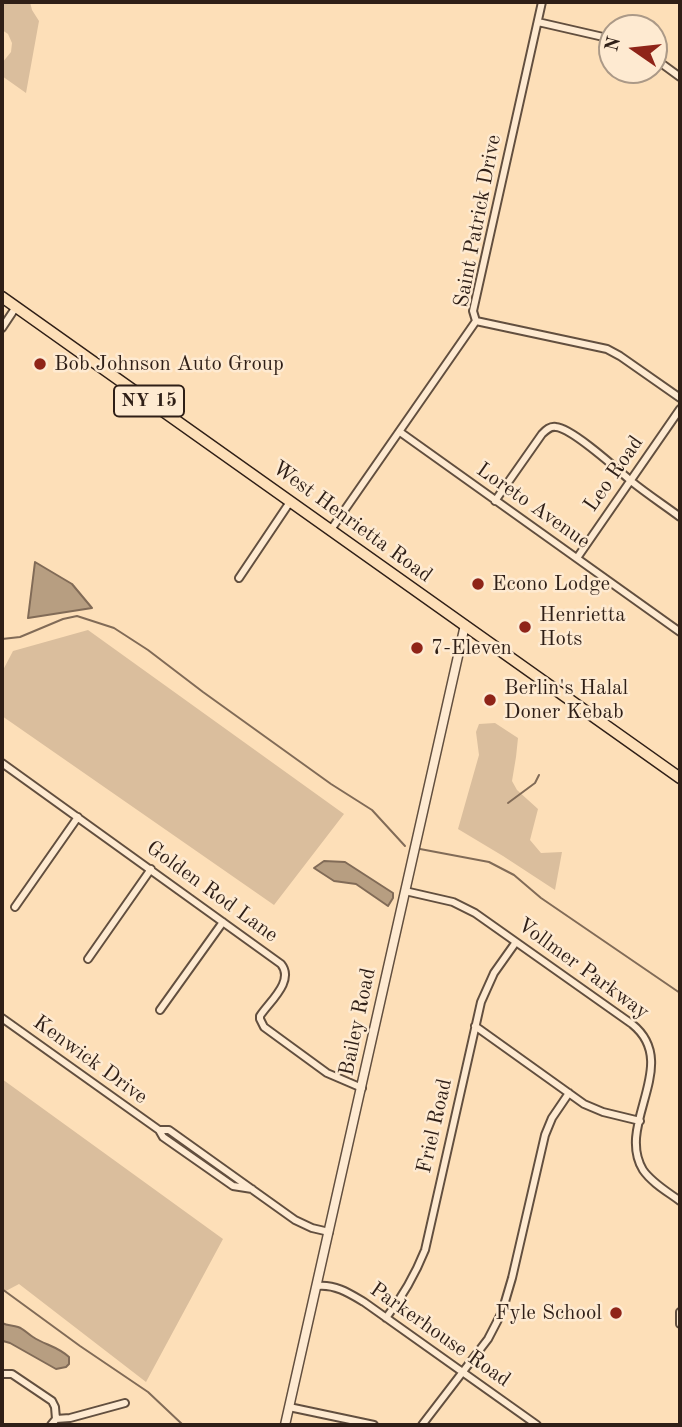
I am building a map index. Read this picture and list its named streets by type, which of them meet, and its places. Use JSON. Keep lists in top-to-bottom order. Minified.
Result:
{"streets":{"main road":["NY 15","West Henrietta Road"],"street":["Saint Patrick Drive","Leo Road","Loreto Avenue","Golden Rod Lane","Vollmer Parkway","Bailey Road","Kenwick Drive","Friel Road","Parkerhouse Road"]},"crossings":[["Saint Patrick Drive","Loreto Avenue"],["Saint Patrick Drive","West Henrietta Road"],["Leo Road","Loreto Avenue"],["West Henrietta Road","Bailey Road"],["Golden Rod Lane","Bailey Road"],["Vollmer Parkway","Bailey Road"],["Vollmer Parkway","Friel Road"],["Bailey Road","Kenwick Drive"],["Bailey Road","Parkerhouse Road"],["Friel Road","Parkerhouse Road"]],"places":["Bob Johnson Auto Group","Econo Lodge","Henrietta Hots","7-Eleven","Berlin's Halal Doner Kebab","Fyle School"],"north":"left"}
